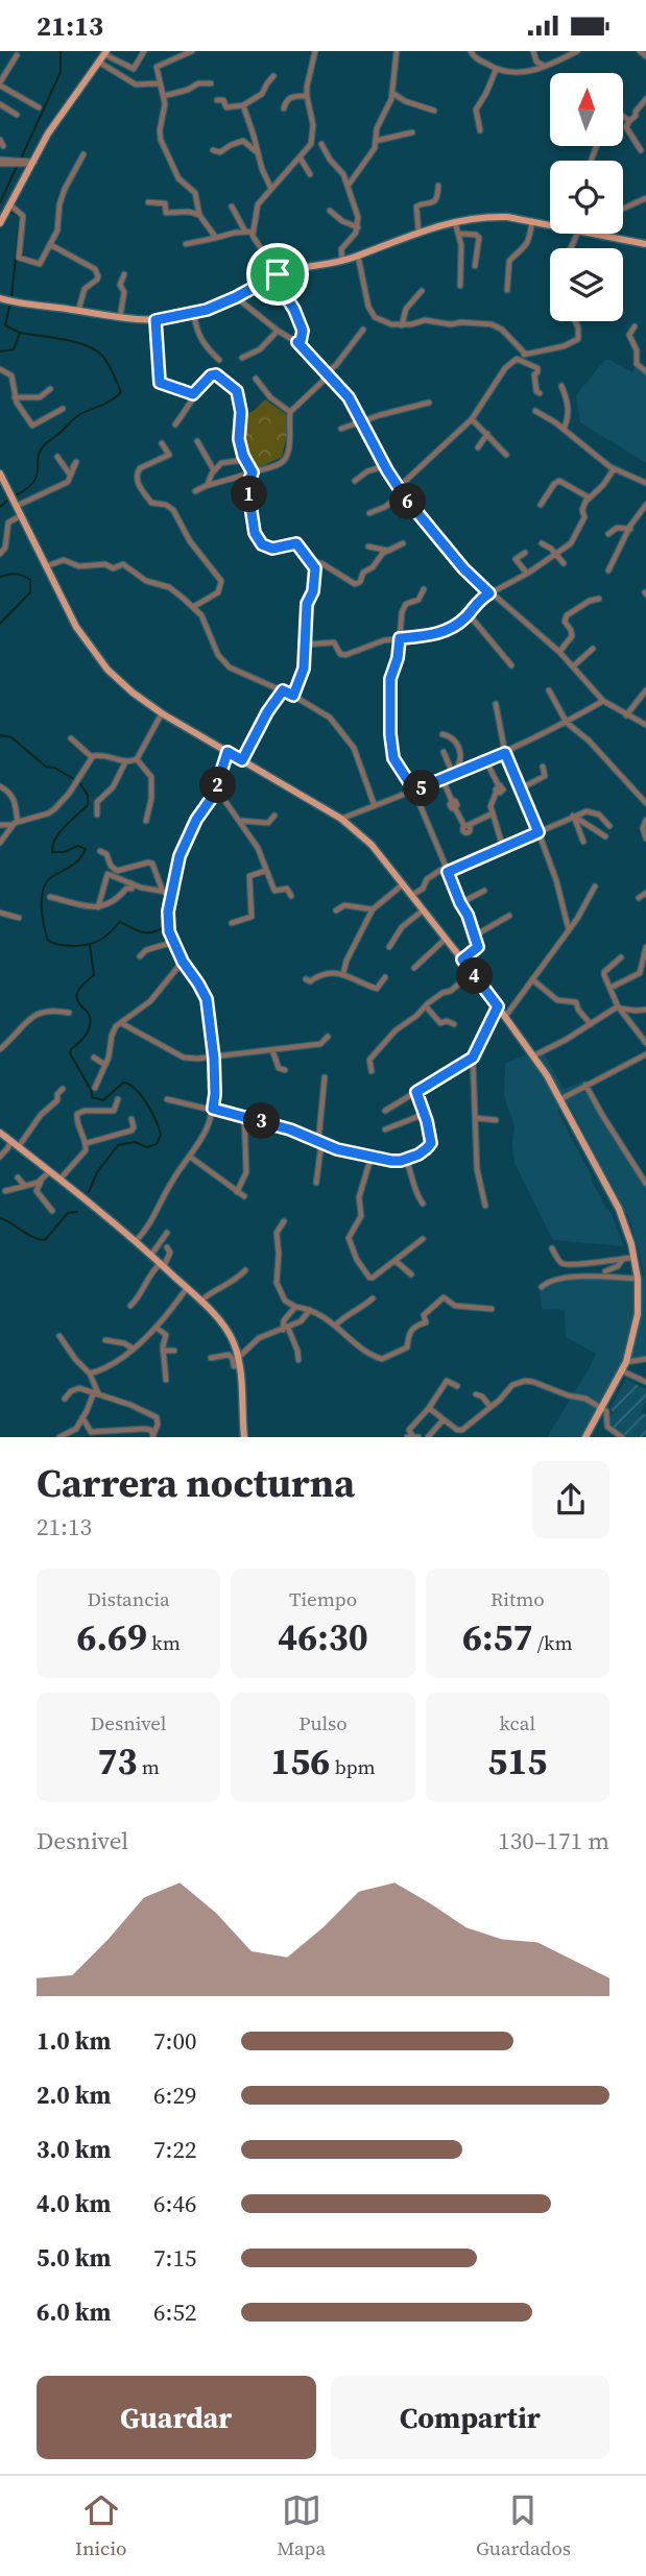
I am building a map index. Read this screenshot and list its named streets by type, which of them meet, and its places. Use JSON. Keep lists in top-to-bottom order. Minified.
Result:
{"north":"top","page":{"status":"21:13","pins":["1","6","2","5","4","3"],"heading":["Carrera nocturna","21:13"],"stats":[["Distancia","6.69 km"],["Tiempo","46:30"],["Ritmo","6:57 /km"],["Desnivel","73 m"],["Pulso","156 bpm"],["kcal","515"]],"chart":["Desnivel","130–171 m"],"list":[{"name":"1.0 km","note":"7:00"},{"name":"2.0 km","note":"6:29"},{"name":"3.0 km","note":"7:22"},{"name":"4.0 km","note":"6:46"},{"name":"5.0 km","note":"7:15"},{"name":"6.0 km","note":"6:52"}],"buttons":["Guardar","Compartir"],"tabs":["Inicio","Mapa","Guardados"]}}
